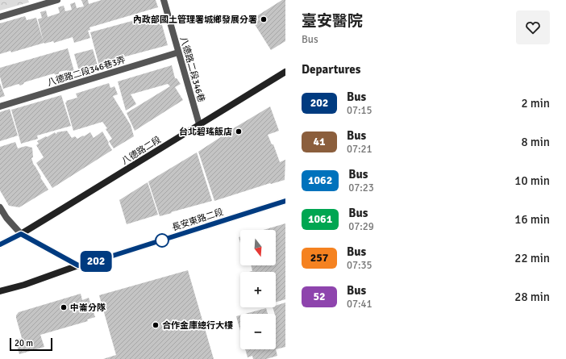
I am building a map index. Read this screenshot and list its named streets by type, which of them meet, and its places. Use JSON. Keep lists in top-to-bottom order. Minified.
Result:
{"streets":{"street":["八德路二段346巷","八德路二段346巷3弄","八德路二段","長安東路二段"]},"crossings":[["八德路二段346巷","八德路二段346巷3弄"],["八德路二段346巷","八德路二段"]],"places":["內政部國土管理署城鄉發展分署","台北碧瑤飯店","中崙分隊","合作金庫總行大樓"],"lines":["bus line 202"],"scale_bar":"20 m","north":"bottom","page":{"on_map":"202","heading":[["臺安醫院","Bus"],"Departures"],"list":[{"mark":"202","name":"Bus","note":"07:15","value":"2 min"},{"mark":"41","name":"Bus","note":"07:21","value":"8 min"},{"mark":"1062","name":"Bus","note":"07:23","value":"10 min"},{"mark":"1061","name":"Bus","note":"07:29","value":"16 min"},{"mark":"257","name":"Bus","note":"07:35","value":"22 min"},{"mark":"52","name":"Bus","note":"07:41","value":"28 min"}],"map_buttons":["+","−"],"scale":"20 m"}}
